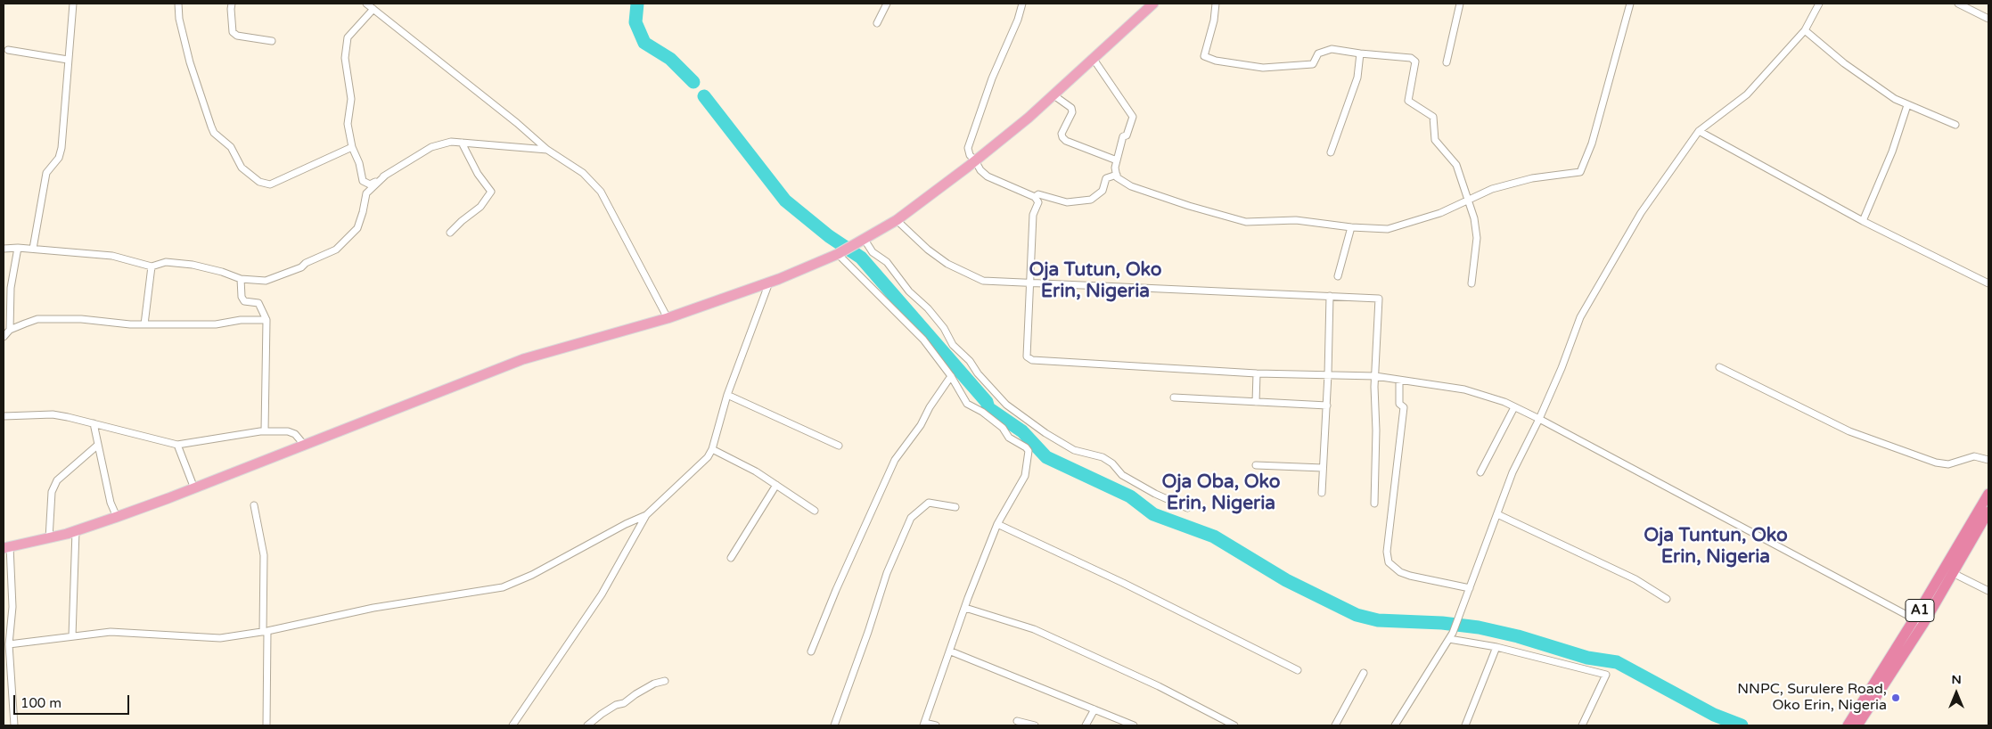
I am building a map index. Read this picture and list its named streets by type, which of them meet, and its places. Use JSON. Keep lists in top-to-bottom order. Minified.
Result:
{"streets":{"highway":["A1"]},"districts":["Oja Tutun, Oko Erin, Nigeria","Oja Oba, Oko Erin, Nigeria","Oja Tuntun, Oko Erin, Nigeria"],"places":["NNPC, Surulere Road, Oko Erin, Nigeria"],"scale_bar":"100 m","north":"top"}
